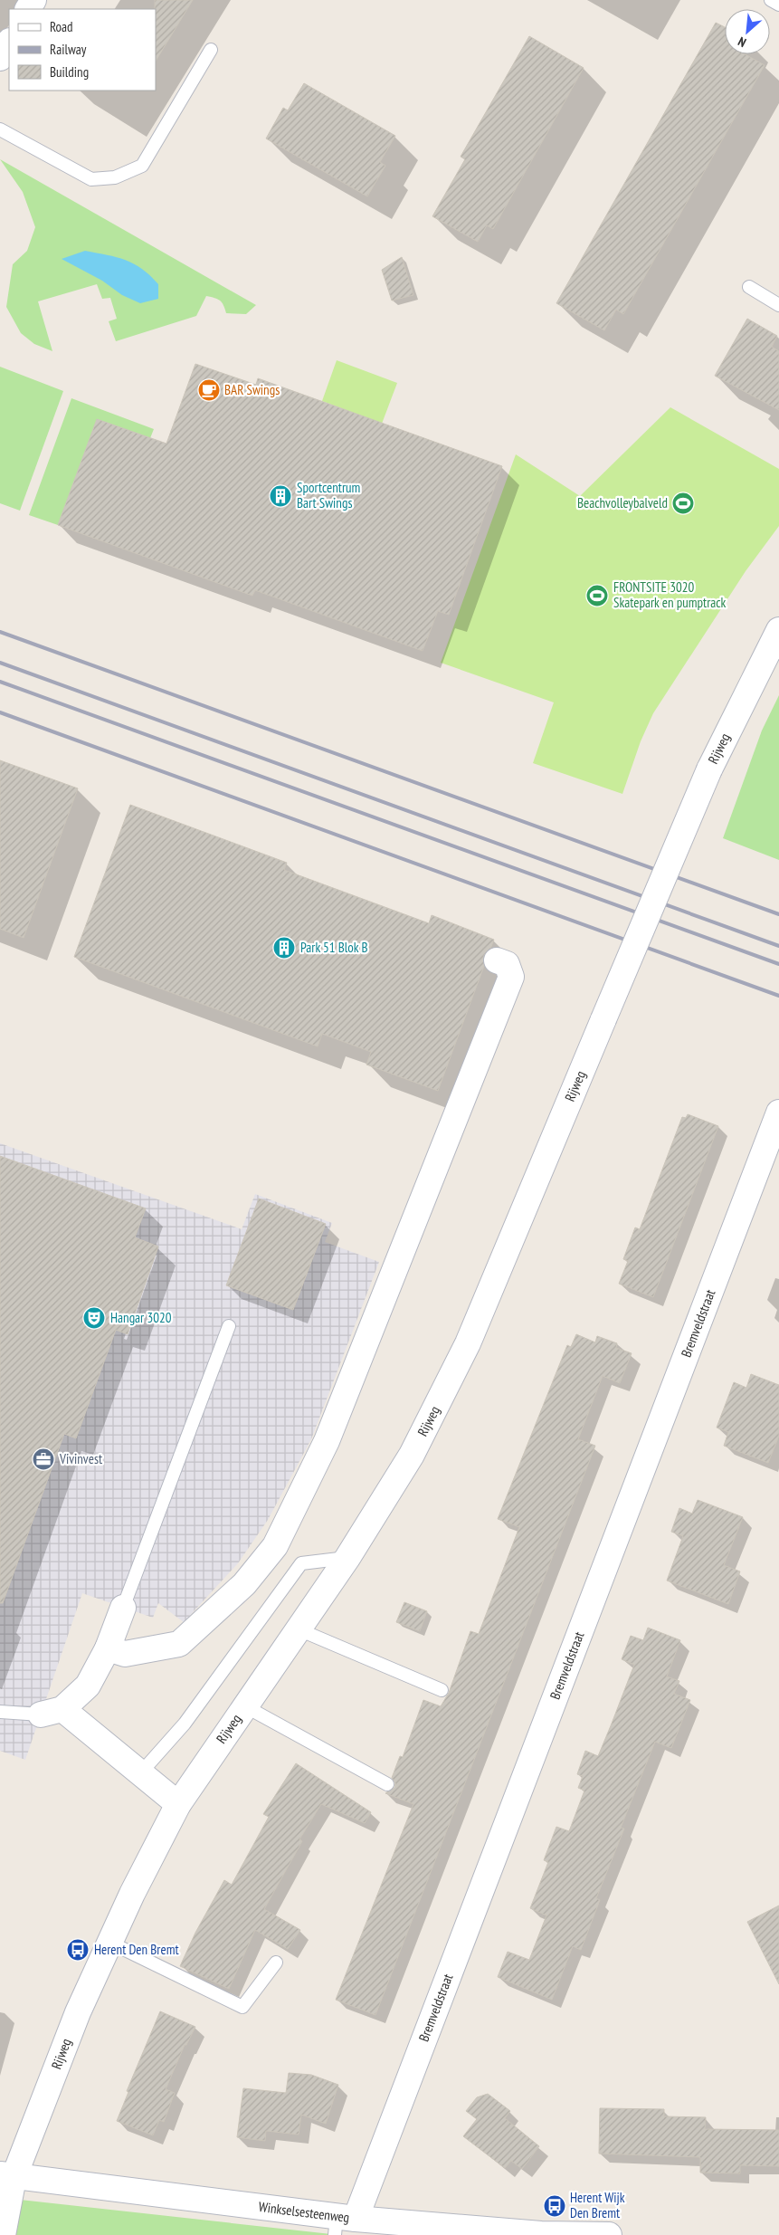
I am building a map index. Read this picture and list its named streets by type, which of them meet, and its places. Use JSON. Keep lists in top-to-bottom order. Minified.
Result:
{"streets":{"street":["Rijweg","Bremveldstraat","Winkselsesteenweg"]},"crossings":[["Rijweg","Winkselsesteenweg"],["Bremveldstraat","Winkselsesteenweg"]],"places":{"cafe":["BAR Swings"],"building":["Sportcentrum Bart Swings","Park 51 Blok B"],"sports":["Beachvolleybalveld","FRONTSITE 3020 Skatepark en pumptrack"],"theatre":["Hangar 3020"],"office":["Vivinvest"],"bus stop":["Herent Den Bremt","Herent Wijk Den Bremt"]},"legend":["Road","Railway","Building"],"north":"bottom left"}
